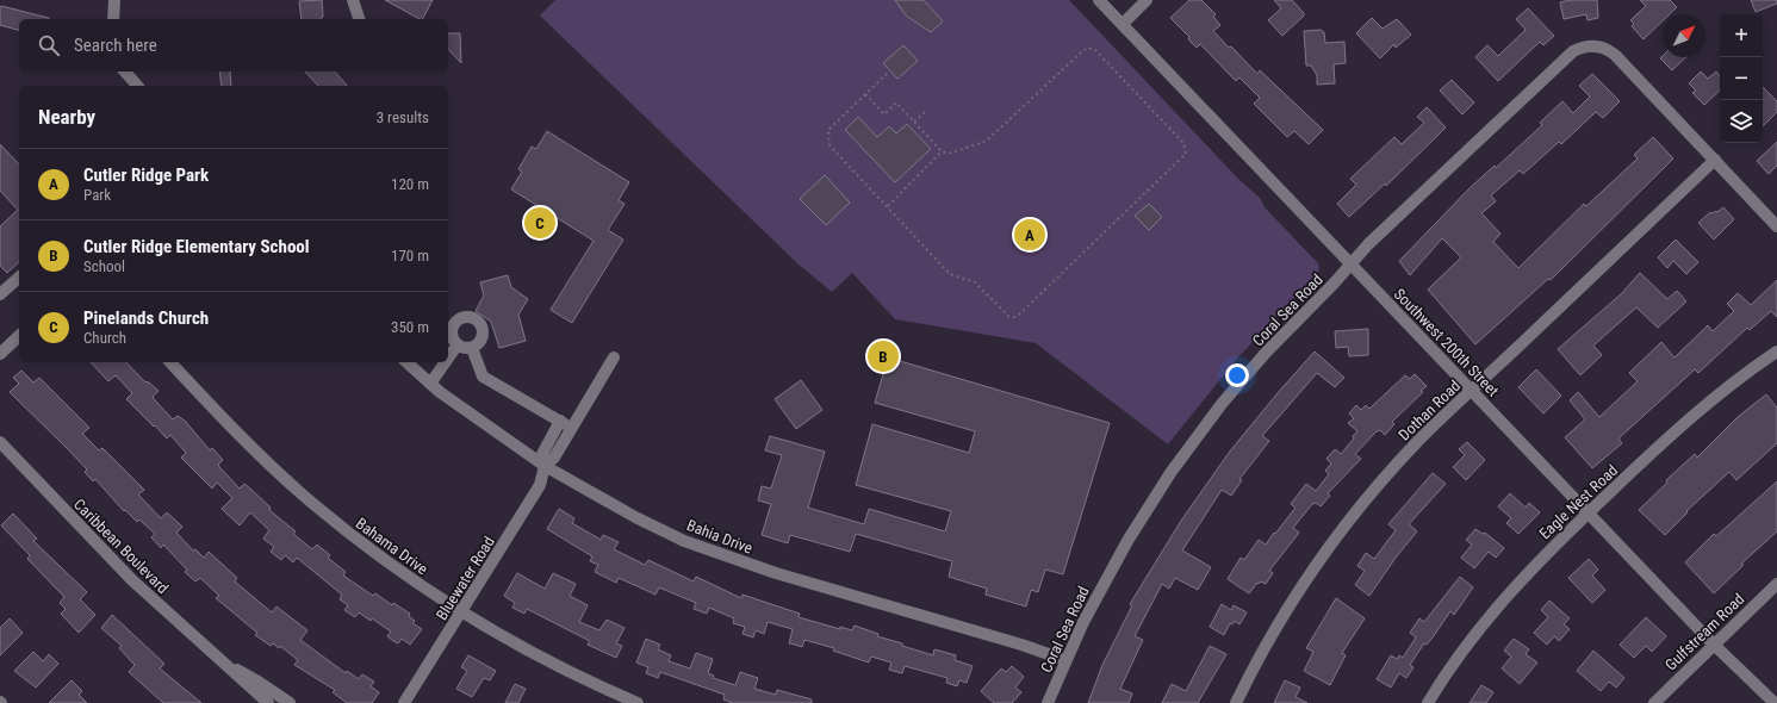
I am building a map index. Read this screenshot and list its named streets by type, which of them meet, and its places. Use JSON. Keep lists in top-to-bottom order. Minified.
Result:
{"streets":{"street":["Coral Sea Road","Southwest 200th Street","Dothan Road","Eagle Nest Road","Bahia Drive","Caribbean Boulevard","Bahama Drive","Bluewater Road","Gulfstream Road"]},"crossings":[["Coral Sea Road","Southwest 200th Street"],["Coral Sea Road","Dothan Road"],["Coral Sea Road","Bahia Drive"],["Southwest 200th Street","Dothan Road"],["Southwest 200th Street","Eagle Nest Road"],["Southwest 200th Street","Gulfstream Road"],["Bahia Drive","Bluewater Road"],["Bahama Drive","Bluewater Road"]],"north":"top right","page":{"map_buttons":["+","−"],"search":"Search here","heading":["Nearby","3 results"],"list":[{"mark":"A","name":"Cutler Ridge Park","note":"Park","value":"120 m"},{"mark":"B","name":"Cutler Ridge Elementary School","note":"School","value":"170 m"},{"mark":"C","name":"Pinelands Church","note":"Church","value":"350 m"}],"pins":["C","A","B"]}}
